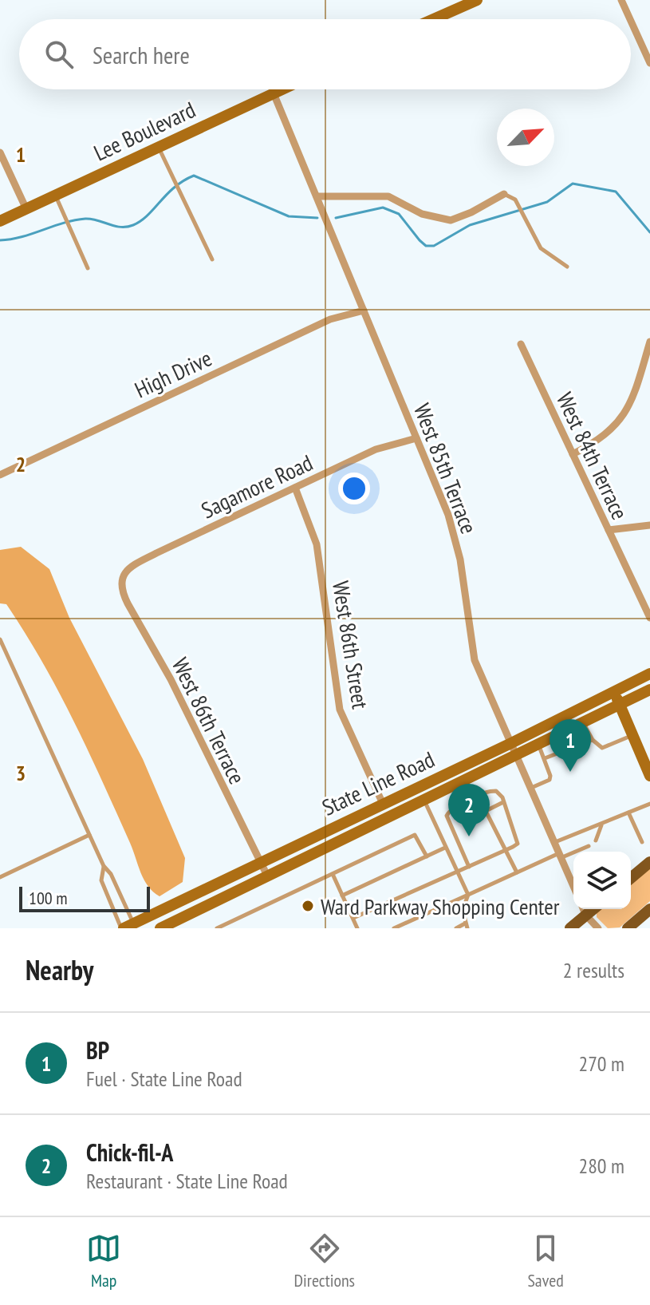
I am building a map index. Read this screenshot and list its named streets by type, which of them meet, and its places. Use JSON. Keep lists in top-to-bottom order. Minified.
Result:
{"streets":{"main road":["Lee Boulevard","State Line Road"],"street":["High Drive","West 84th Terrace","West 85th Terrace","Sagamore Road","West 86th Street","West 86th Terrace"]},"crossings":[["Lee Boulevard","West 85th Terrace"],["High Drive","West 85th Terrace"],["West 85th Terrace","Sagamore Road"],["West 85th Terrace","State Line Road"],["Sagamore Road","West 86th Street"],["Sagamore Road","West 86th Terrace"],["West 86th Street","State Line Road"],["West 86th Terrace","State Line Road"]],"places":["Ward Parkway Shopping Center"],"scale_bar":"100 m","north":"top right","page":{"search":"Search here","pins":["1","2"],"scale":"100 m","heading":["Nearby","2 results"],"list":[{"mark":"1","name":"BP","note":"Fuel · State Line Road","value":"270 m"},{"mark":"2","name":"Chick-fil-A","note":"Restaurant · State Line Road","value":"280 m"}],"nav":["Map","Directions","Saved"]},"grid":{"rows":["1","2","3"]}}
